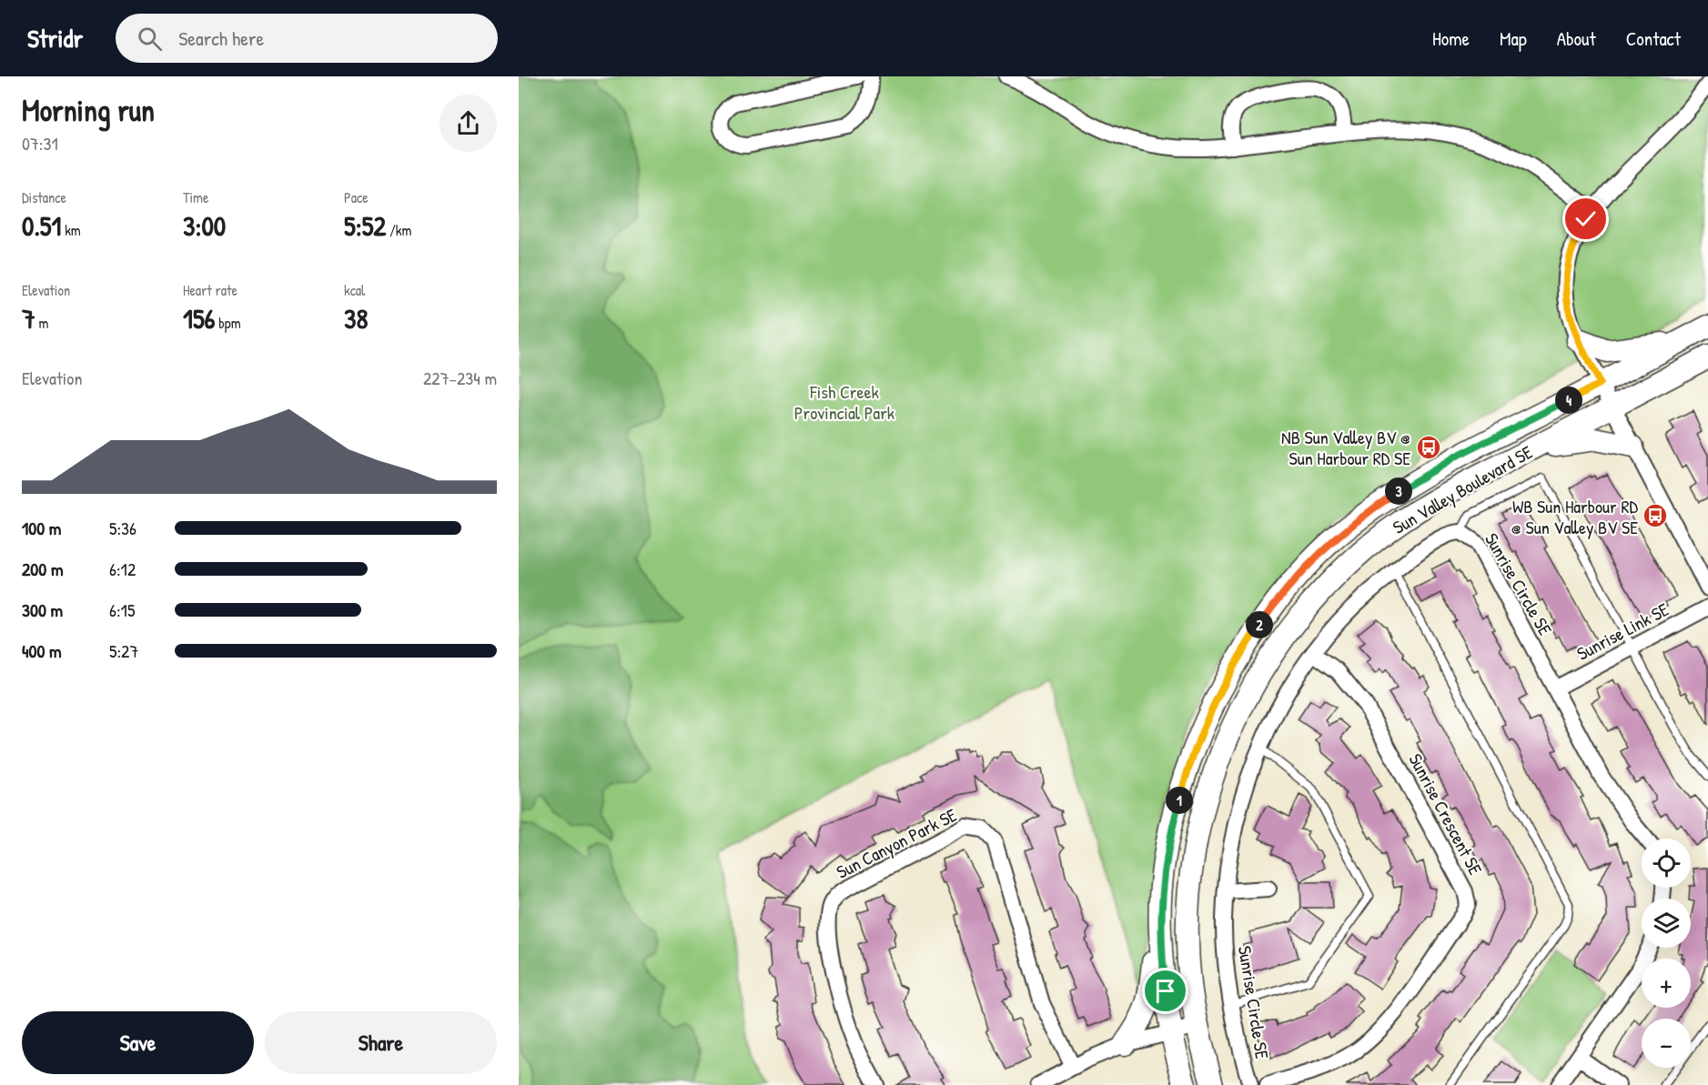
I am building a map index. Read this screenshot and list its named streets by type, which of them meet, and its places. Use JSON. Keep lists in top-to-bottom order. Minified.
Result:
{"streets":{"main road":["Sun Valley Boulevard SE"],"street":["Sunrise Circle SE","Sunrise Link SE","Sunrise Crescent SE","Sun Canyon Park SE"]},"crossings":[["Sunrise Circle SE","Sunrise Link SE"],["Sunrise Circle SE","Sunrise Crescent SE"]],"parks":["Fish Creek Provincial Park"],"places":{"bus stop":["NB Sun Valley BV @ Sun Harbour RD SE","WB Sun Harbour RD @ Sun Valley BV SE"]},"page":{"header":"Stridr","search":"Search here","nav":["Home","Map","About","Contact"],"heading":["Morning run","07:31"],"stats":[["Distance","0.51 km"],["Time","3:00"],["Pace","5:52 /km"],["Elevation","7 m"],["Heart rate","156 bpm"],["kcal","38"]],"chart":["Elevation","227–234 m"],"pins":["4","3","2","1"],"list":[{"name":"100 m","note":"5:36"},{"name":"200 m","note":"6:12"},{"name":"300 m","note":"6:15"},{"name":"400 m","note":"5:27"}],"map_buttons":["+","−"],"buttons":["Save","Share"]}}
